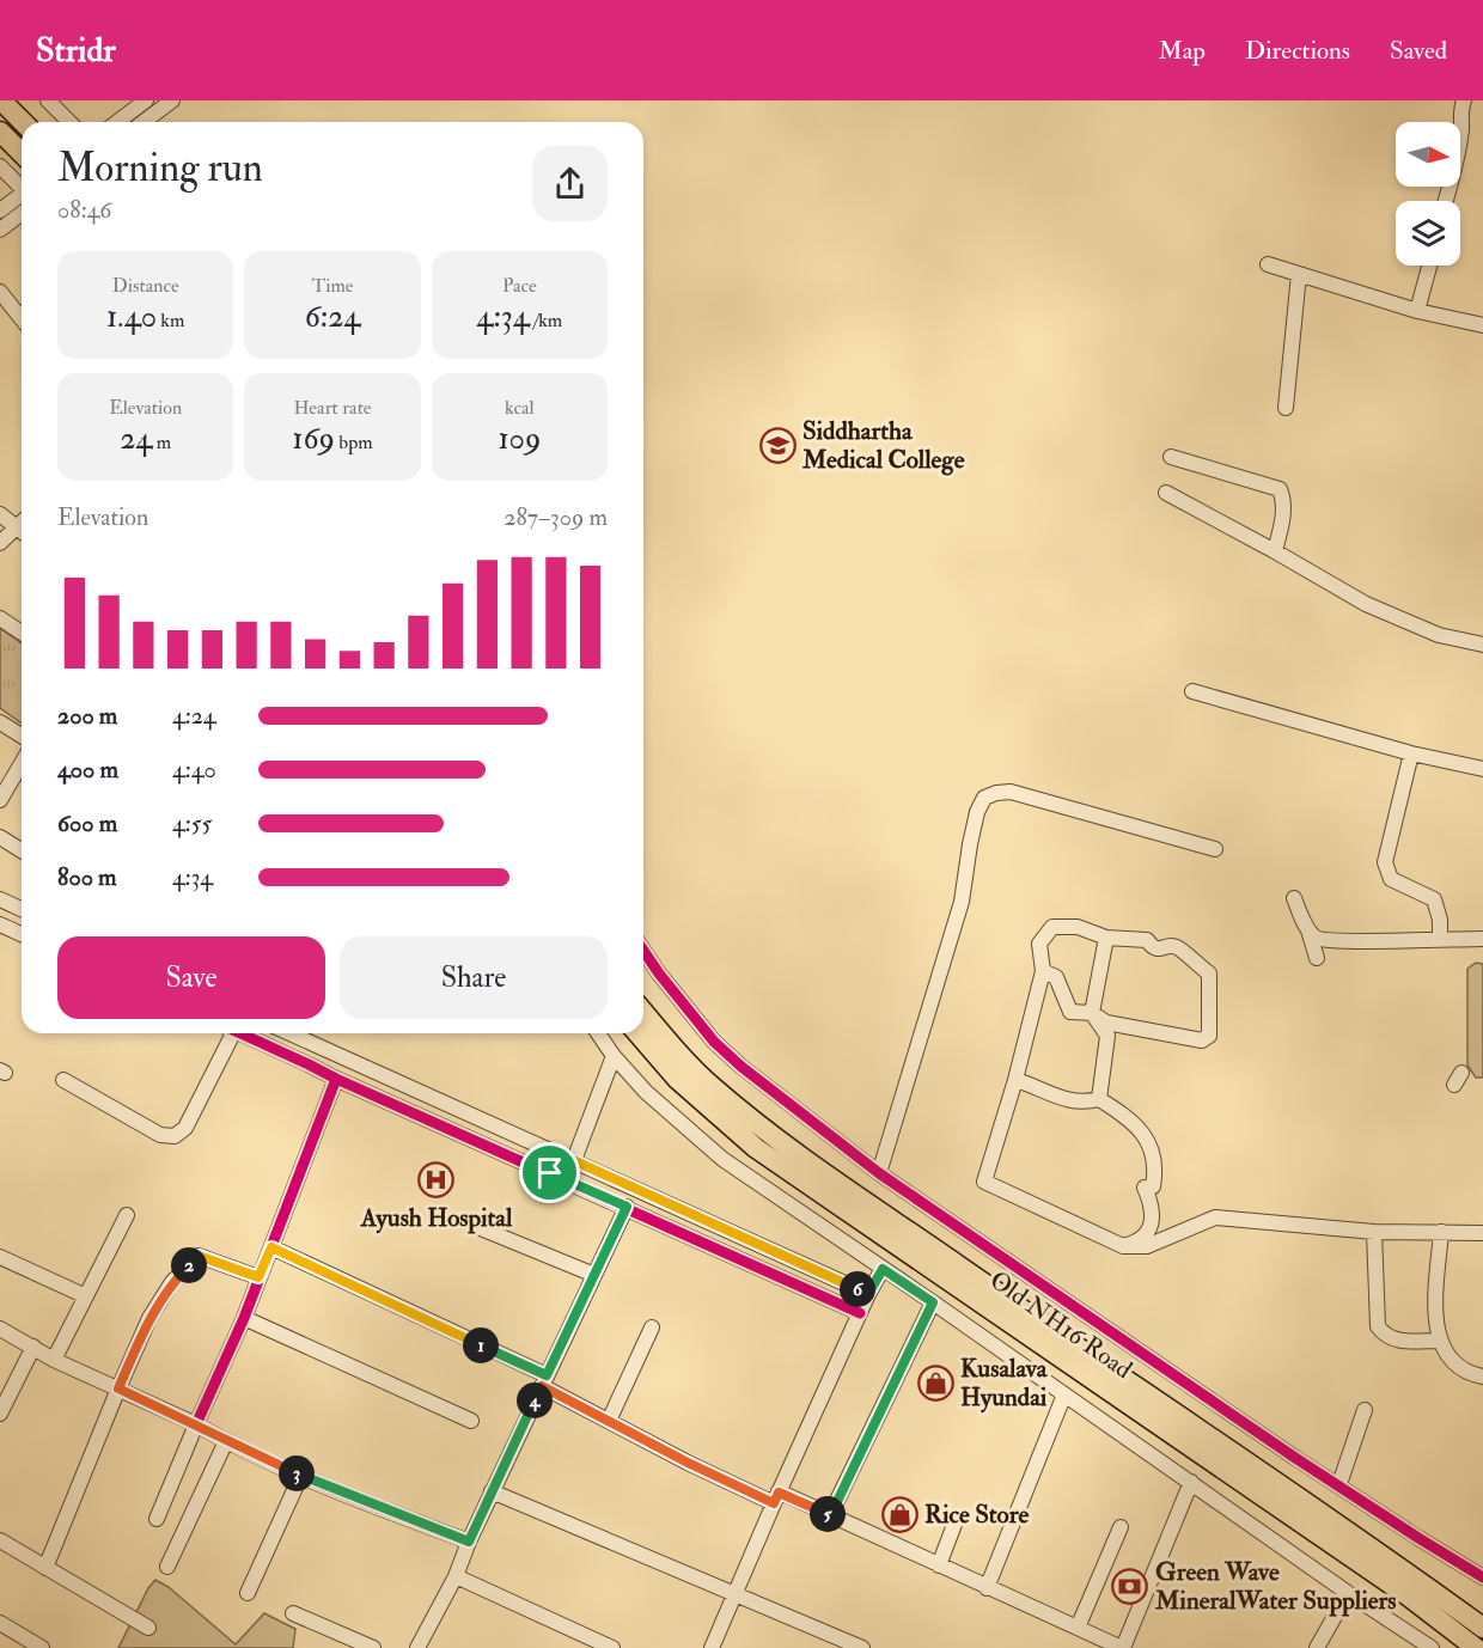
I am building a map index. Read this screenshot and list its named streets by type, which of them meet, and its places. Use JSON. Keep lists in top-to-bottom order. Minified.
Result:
{"streets":{"main road":["Old NH16 Road"]},"places":{"school or university":["Siddhartha Medical College"],"hospital":["Ayush Hospital"],"shop":["Kusalava Hyundai","Rice Store"],"bank":["Green Wave MineralWater Suppliers"]},"north":"right","page":{"header":"Stridr","nav":["Map","Directions","Saved"],"heading":["Morning run","08:46"],"stats":[["Distance","1.40 km"],["Time","6:24"],["Pace","4:34 /km"],["Elevation","24 m"],["Heart rate","169 bpm"],["kcal","109"]],"chart":["Elevation","287–309 m"],"list":[{"name":"200 m","note":"4:24"},{"name":"400 m","note":"4:40"},{"name":"600 m","note":"4:55"},{"name":"800 m","note":"4:34"}],"buttons":["Save","Share"],"pins":["2","6","1","4","3","5"]}}
